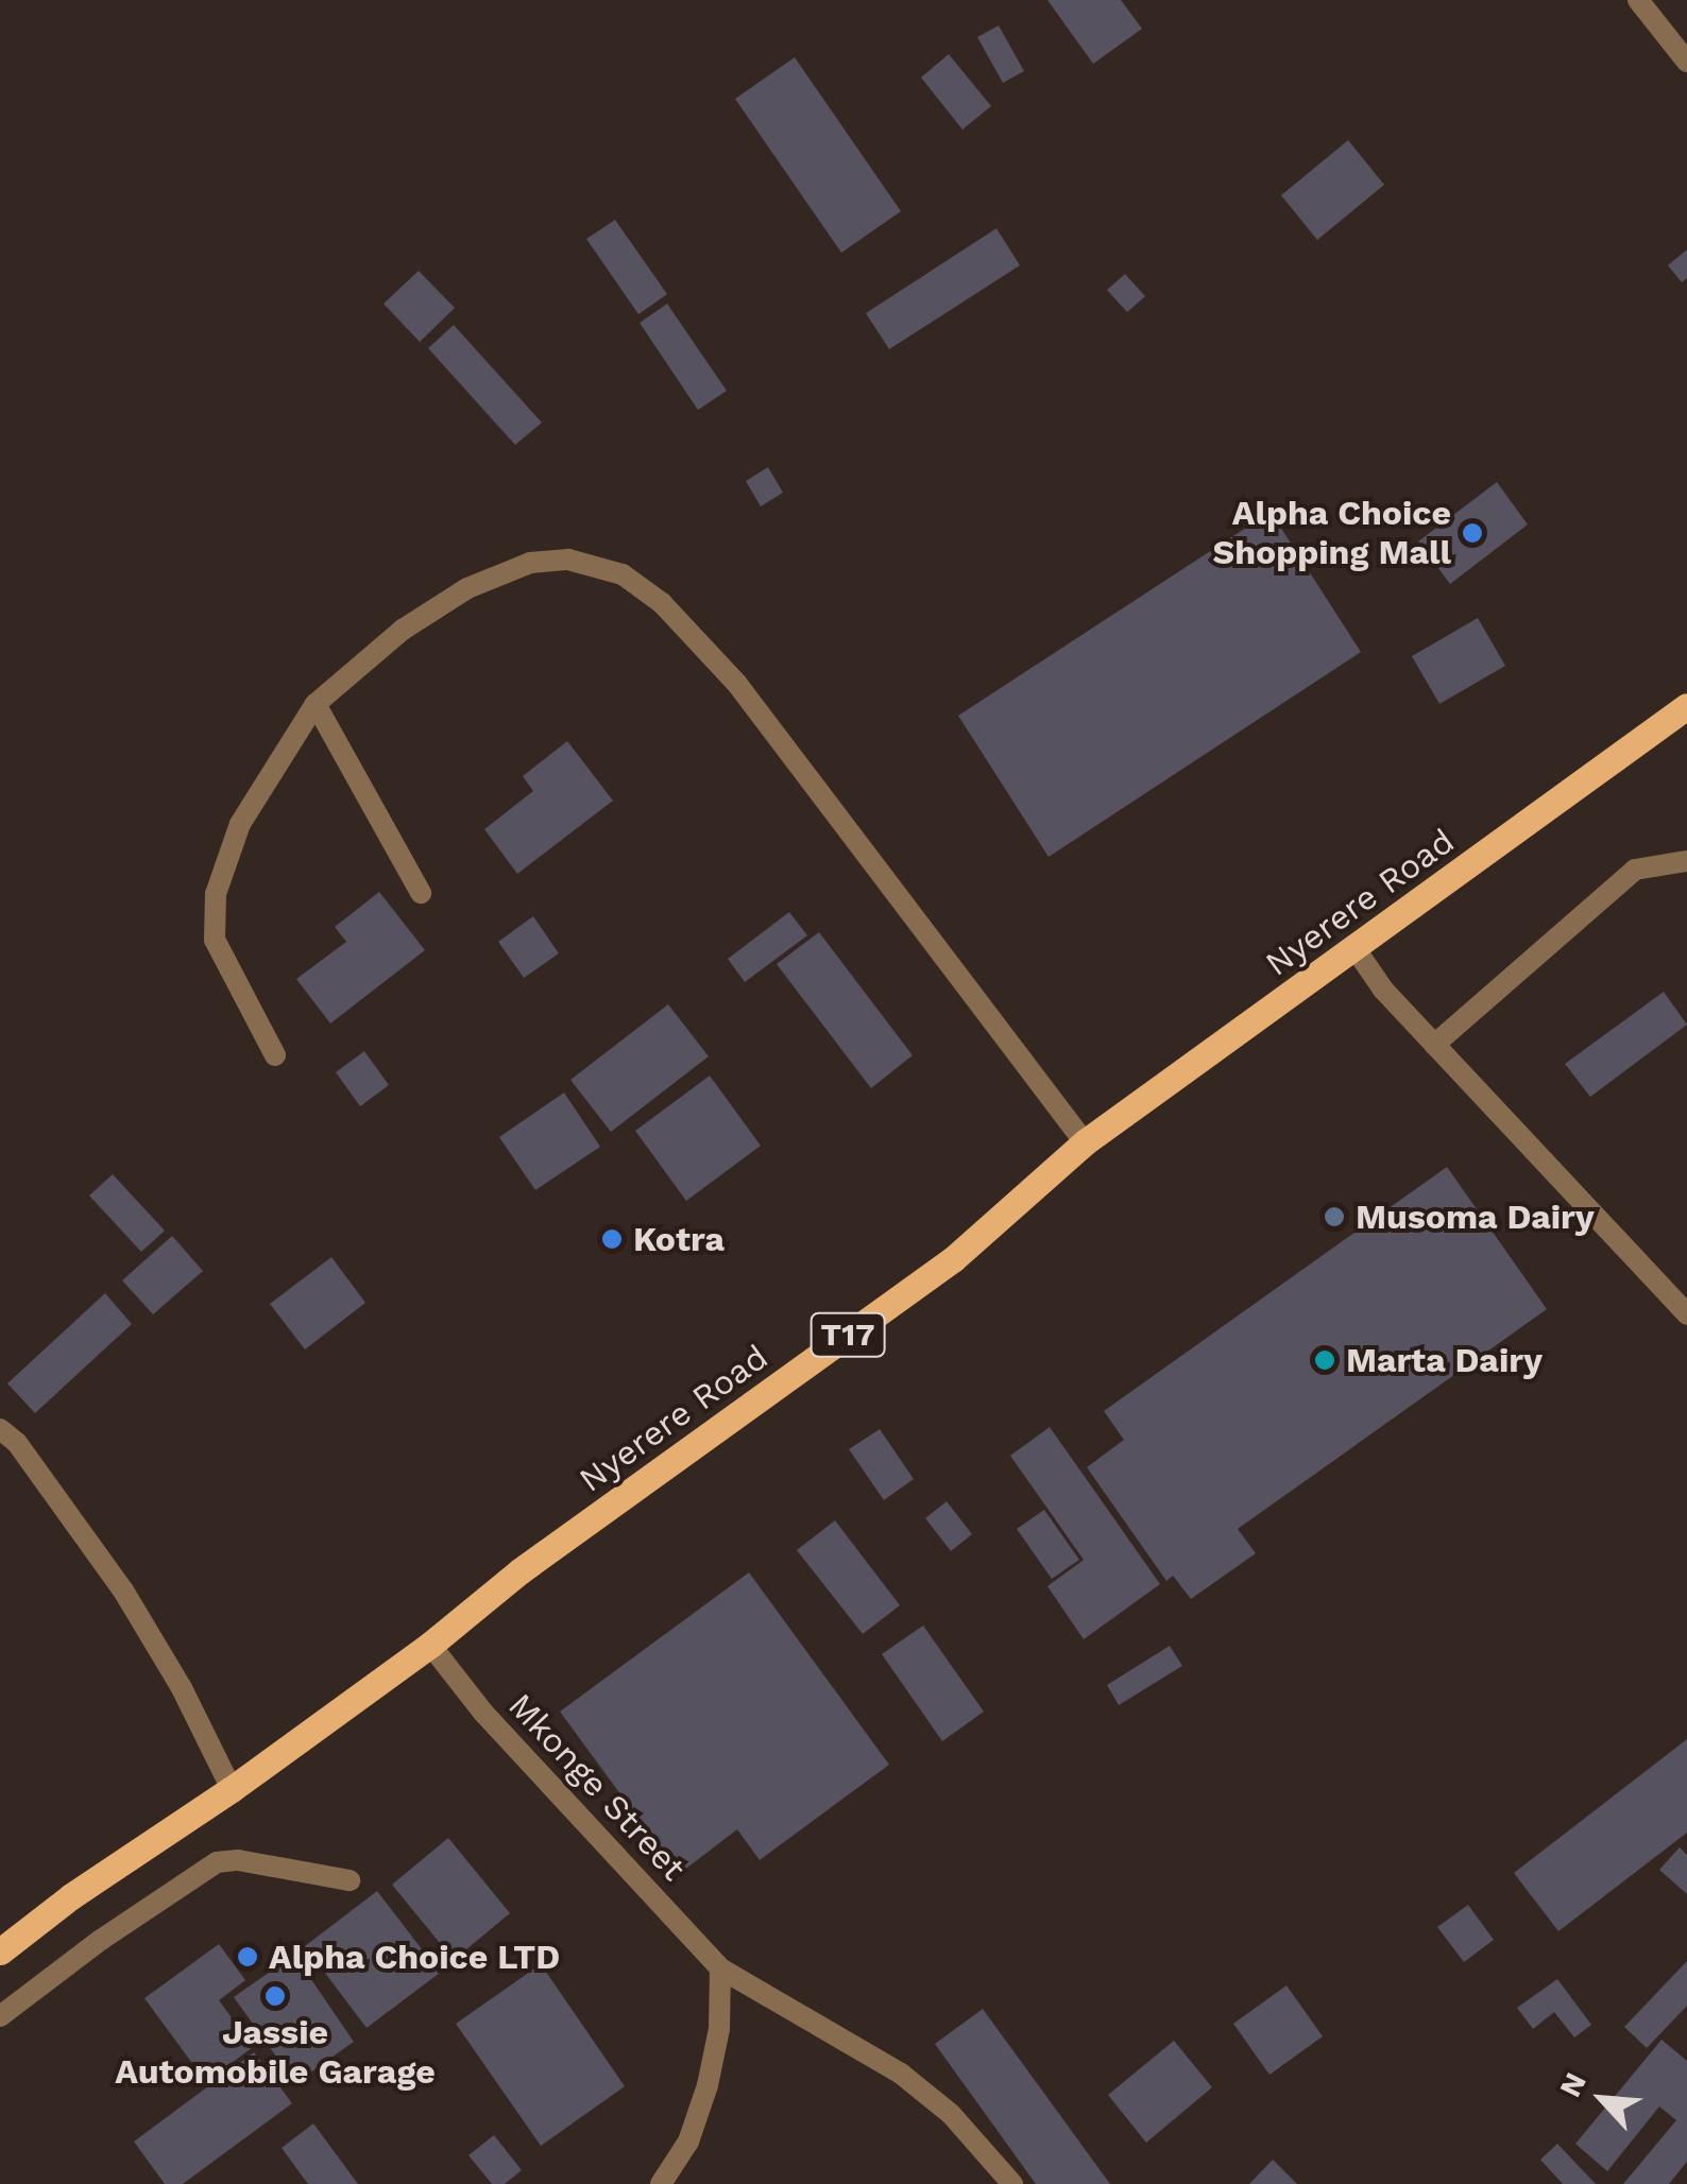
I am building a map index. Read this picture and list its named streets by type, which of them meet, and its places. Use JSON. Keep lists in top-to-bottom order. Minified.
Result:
{"streets":{"main road":["Nyerere Road","T17"],"street":["Mkonge Street"]},"crossings":[["Nyerere Road","Mkonge Street"]],"places":["Alpha Choice Shopping Mall","Musoma Dairy","Kotra","Marta Dairy","Alpha Choice LTD","Jassie Automobile Garage"],"north":"top left"}
